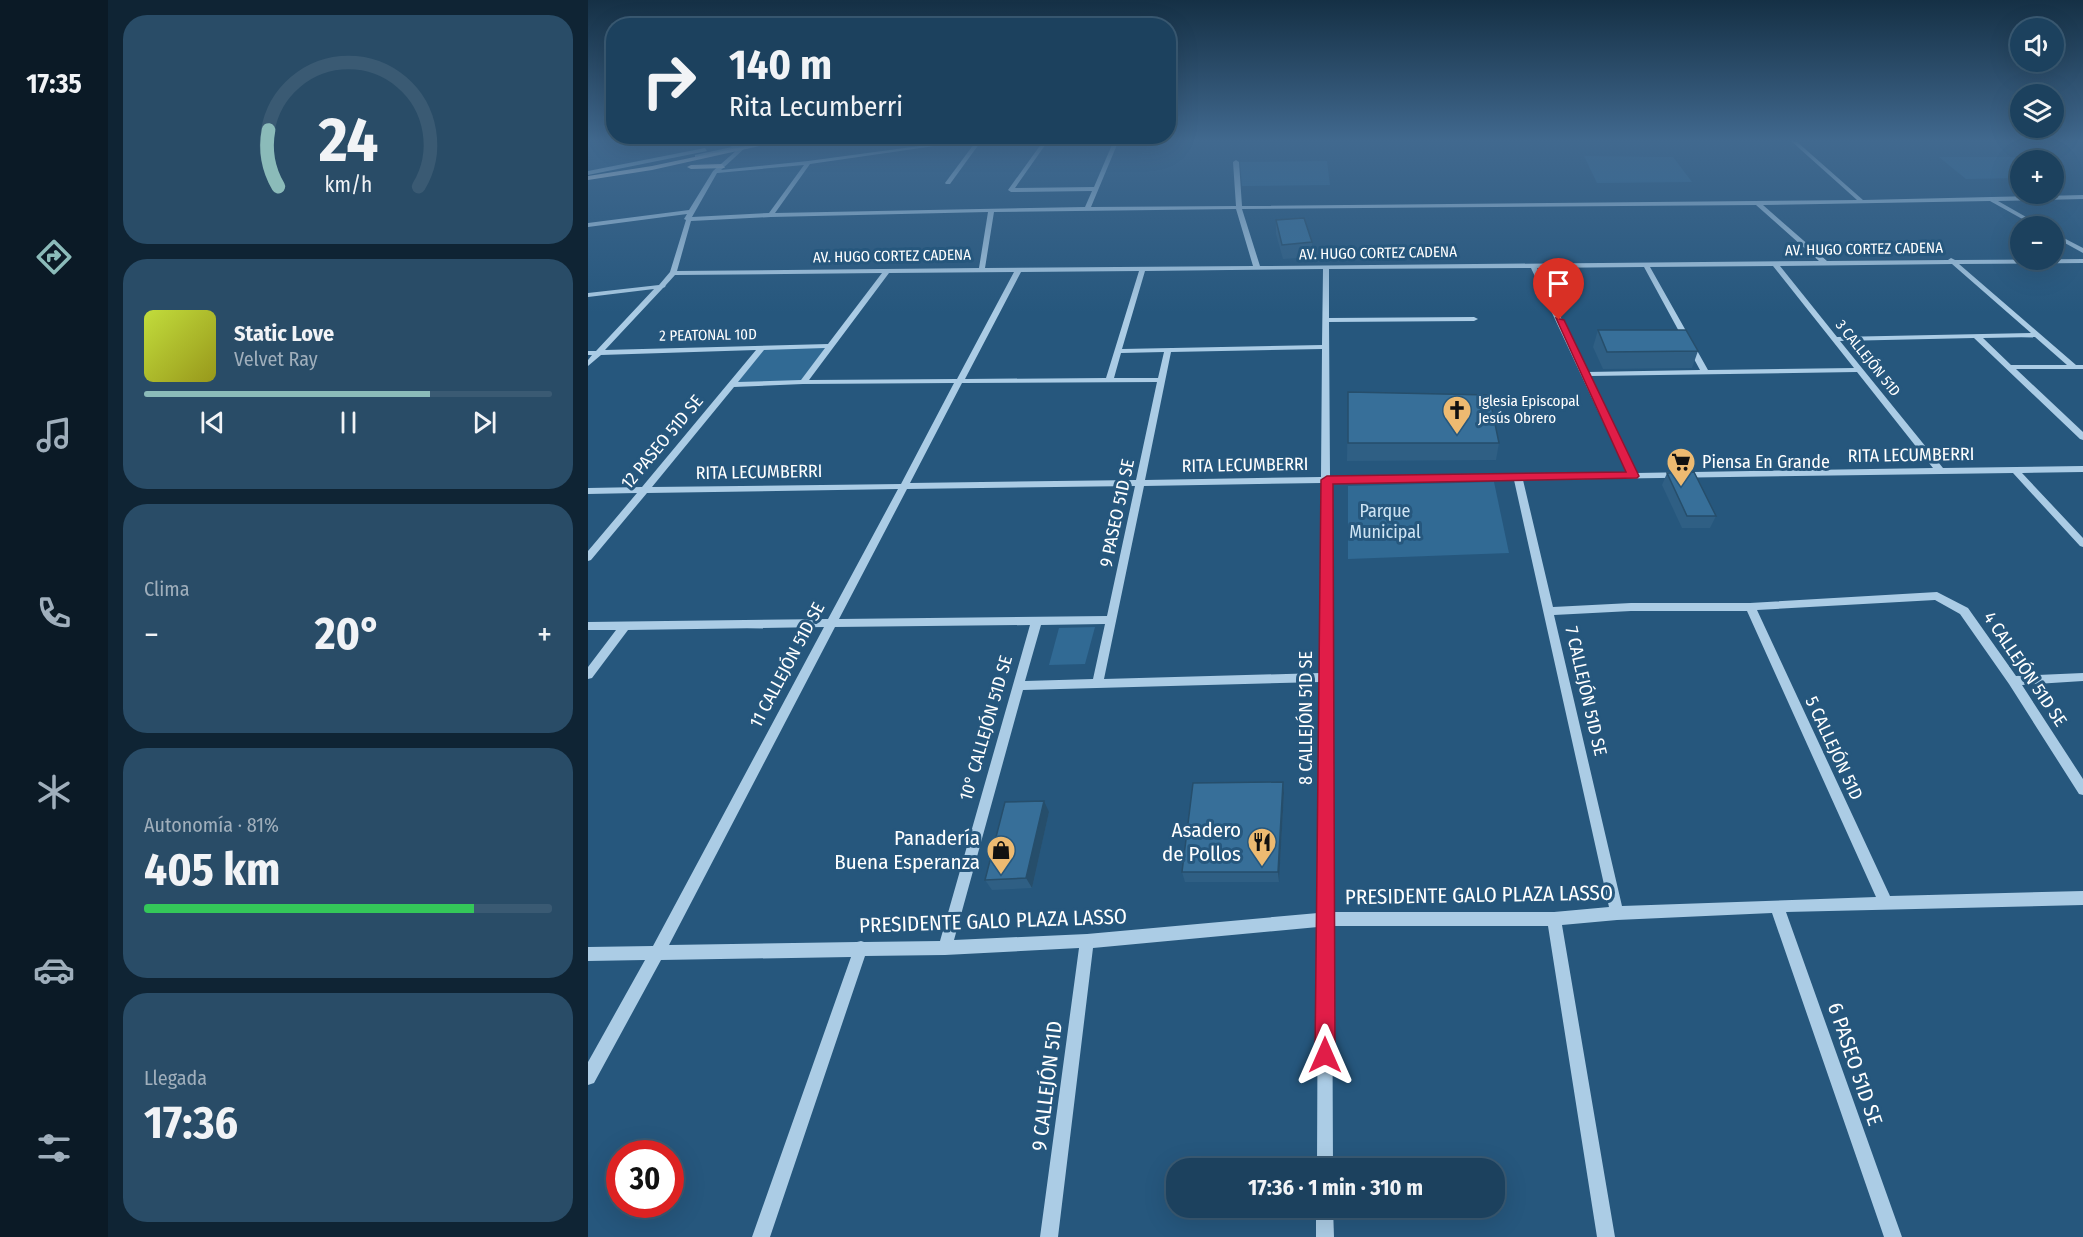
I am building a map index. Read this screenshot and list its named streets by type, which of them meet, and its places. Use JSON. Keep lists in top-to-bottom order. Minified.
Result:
{"streets":{"street":["AV. HUGO CORTEZ CADENA","2 PEATONAL 10D","3 CALLEJÓN 51D","12 PASEO 51D SE","RITA LECUMBERRI","9 PASEO 51D SE","11 CALLEJÓN 51D SE","4 CALLEJÓN 51D SE","7 CALLEJÓN 51D SE","8 CALLEJÓN 51D SE","10° CALLEJÓN 51D SE","5 CALLEJÓN 51D","PRESIDENTE GALO PLAZA LASSO","6 PASEO 51D SE","9 CALLEJÓN 51D"]},"crossings":[["AV. HUGO CORTEZ CADENA","3 CALLEJÓN 51D"],["AV. HUGO CORTEZ CADENA","11 CALLEJÓN 51D SE"],["AV. HUGO CORTEZ CADENA","8 CALLEJÓN 51D SE"],["2 PEATONAL 10D","12 PASEO 51D SE"],["3 CALLEJÓN 51D","RITA LECUMBERRI"],["12 PASEO 51D SE","RITA LECUMBERRI"],["RITA LECUMBERRI","9 PASEO 51D SE"],["RITA LECUMBERRI","11 CALLEJÓN 51D SE"],["RITA LECUMBERRI","7 CALLEJÓN 51D SE"],["RITA LECUMBERRI","8 CALLEJÓN 51D SE"],["11 CALLEJÓN 51D SE","PRESIDENTE GALO PLAZA LASSO"],["4 CALLEJÓN 51D SE","5 CALLEJÓN 51D"],["7 CALLEJÓN 51D SE","PRESIDENTE GALO PLAZA LASSO"],["8 CALLEJÓN 51D SE","PRESIDENTE GALO PLAZA LASSO"],["10° CALLEJÓN 51D SE","PRESIDENTE GALO PLAZA LASSO"],["5 CALLEJÓN 51D","PRESIDENTE GALO PLAZA LASSO"],["PRESIDENTE GALO PLAZA LASSO","6 PASEO 51D SE"],["PRESIDENTE GALO PLAZA LASSO","9 CALLEJÓN 51D"]],"parks":["Parque Municipal"],"places":{"church":["Iglesia Episcopal Jesús Obrero"],"supermarket":["Piensa En Grande"],"restaurant":["Asadero de Pollos"],"shop":["Panadería Buena Esperanza"]},"page":{"tabs":"17:35","map_buttons":["+","−"],"turn":["140 m","Rita Lecumberri"],"song":["Static Love","Velvet Ray"],"tile":["Clima",["Autonomía · 81%","405 km"],["Llegada","17:36"]],"heat":["−","20°","+"],"limit":"30","trip":"17:36 · 1 min · 310 m","gauge":["24","km/h"]}}
